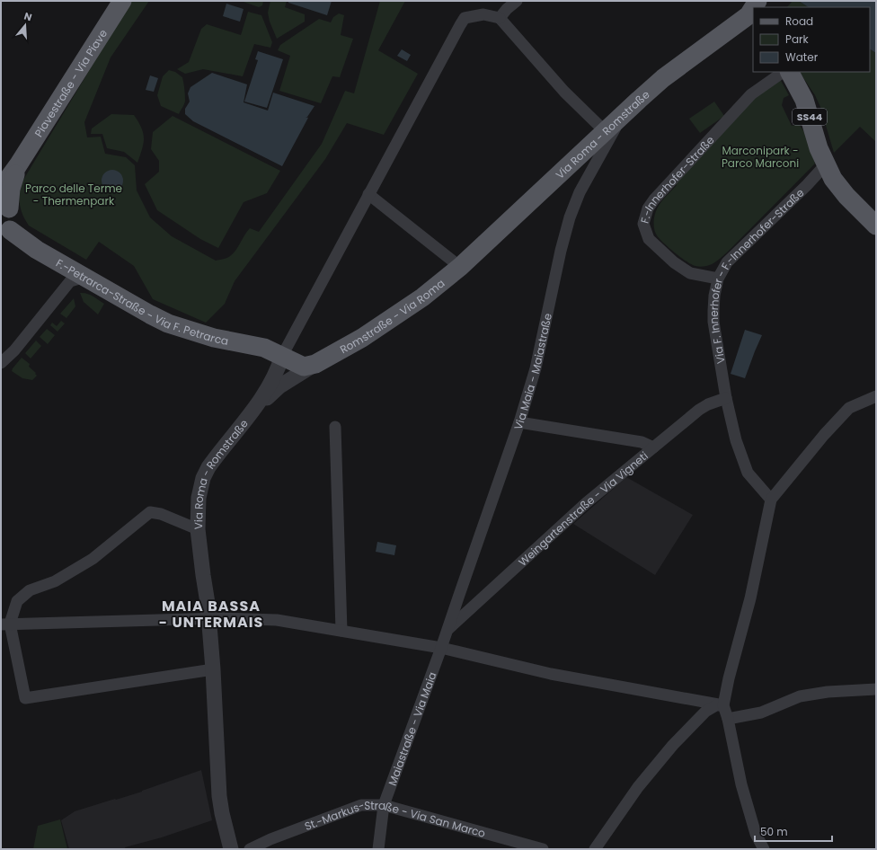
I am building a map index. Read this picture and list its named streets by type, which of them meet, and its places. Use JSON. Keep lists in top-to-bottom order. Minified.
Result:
{"streets":{"main road":["Piavestraße - Via Piave","SS44","Via Roma - Romstraße","F.-Petrarca-Straße - Via F. Petrarca","Romstraße - Via Roma"],"street":["F.-Innerhofer-Straße","Via F. Innerhofer - F.-Innerhofer-Straße","Via Maia - Maiastraße","Weingartenstraße - Via Vigneti","Maiastraße - Via Maia","St.-Markus-Straße - Via San Marco"]},"crossings":[["Piavestraße - Via Piave","F.-Petrarca-Straße - Via F. Petrarca"],["SS44","Via F. Innerhofer - F.-Innerhofer-Straße"],["Via Roma - Romstraße","F.-Petrarca-Straße - Via F. Petrarca"],["Via Roma - Romstraße","Romstraße - Via Roma"],["Via Roma - Romstraße","Via Maia - Maiastraße"],["F.-Innerhofer-Straße","Via F. Innerhofer - F.-Innerhofer-Straße"],["Via F. Innerhofer - F.-Innerhofer-Straße","Weingartenstraße - Via Vigneti"],["F.-Petrarca-Straße - Via F. Petrarca","Romstraße - Via Roma"],["Via Maia - Maiastraße","Weingartenstraße - Via Vigneti"],["Via Maia - Maiastraße","Maiastraße - Via Maia"],["Weingartenstraße - Via Vigneti","Maiastraße - Via Maia"],["Maiastraße - Via Maia","St.-Markus-Straße - Via San Marco"]],"districts":["MAIA BASSA - UNTERMAIS"],"parks":["Marconipark - Parco Marconi","Parco delle Terme - Thermenpark"],"legend":["Road","Park","Water"],"scale_bar":"50 m","north":"top"}
